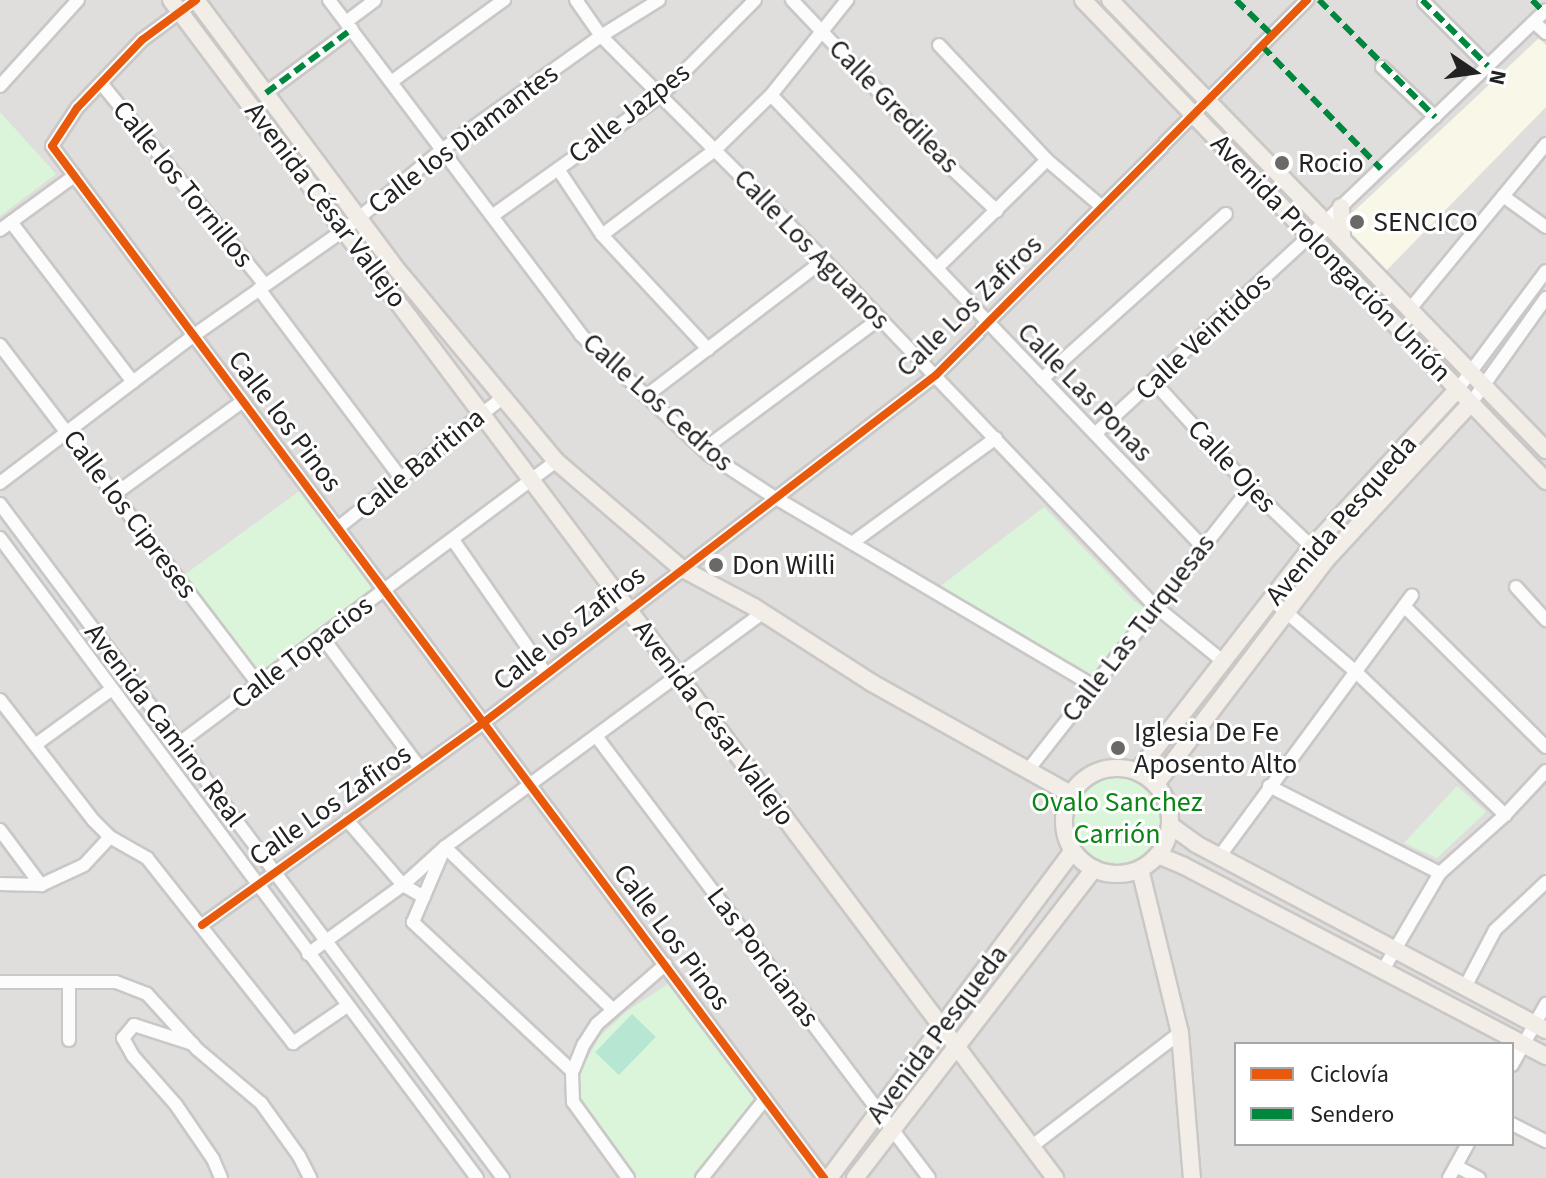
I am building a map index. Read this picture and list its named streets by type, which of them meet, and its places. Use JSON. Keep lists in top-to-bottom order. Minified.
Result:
{"streets":{"main road":["Avenida César Vallejo","Avenida Prolongación Unión","Avenida Pesqueda"],"street":["Calle Gredileas","Calle Jazpes","Calle los Diamantes","Calle los Tornillos","Calle Los Aguanos","Calle Los Zafiros","Calle Veintidos","Calle Las Ponas","Calle Los Cedros","Calle los Pinos","Calle Baritina","Calle Ojes","Calle los Cipreses","Calle los Zafiros","Calle Las Turquesas","Calle Topacios","Avenida Camino Real","Calle Los Pinos","Las Poncianas"]},"crossings":[["Calle Jazpes","Calle Los Aguanos"],["Calle Jazpes","Calle Los Cedros"],["Calle los Diamantes","Calle los Tornillos"],["Calle los Diamantes","Avenida César Vallejo"],["Calle los Diamantes","Calle Los Aguanos"],["Calle los Diamantes","Calle Los Cedros"],["Calle los Diamantes","Calle los Pinos"],["Calle los Diamantes","Calle los Cipreses"],["Calle los Tornillos","Calle los Pinos"],["Calle los Tornillos","Calle Baritina"],["Avenida César Vallejo","Calle Los Zafiros"],["Avenida César Vallejo","Calle Baritina"],["Avenida César Vallejo","Avenida Pesqueda"],["Avenida César Vallejo","Calle los Zafiros"],["Avenida César Vallejo","Calle Las Turquesas"],["Avenida César Vallejo","Calle Topacios"],["Calle Los Aguanos","Calle Los Zafiros"],["Calle Los Aguanos","Avenida Pesqueda"],["Calle Los Aguanos","Calle Las Turquesas"],["Avenida Prolongación Unión","Calle Los Zafiros"],["Avenida Prolongación Unión","Calle Veintidos"],["Avenida Prolongación Unión","Avenida Pesqueda"],["Calle Los Zafiros","Calle Las Ponas"],["Calle Los Zafiros","Calle Los Cedros"],["Calle Los Zafiros","Calle los Pinos"],["Calle Los Zafiros","Calle los Zafiros"],["Calle Los Zafiros","Avenida Camino Real"],["Calle Los Zafiros","Calle Los Pinos"],["Calle Veintidos","Calle Las Ponas"],["Calle Veintidos","Calle Ojes"],["Calle Las Ponas","Calle Las Turquesas"],["Calle Los Cedros","Calle Las Turquesas"],["Calle los Pinos","Calle Baritina"],["Calle los Pinos","Calle los Zafiros"],["Calle los Pinos","Calle Topacios"],["Calle los Pinos","Calle Los Pinos"],["Calle Ojes","Avenida Pesqueda"],["Calle Ojes","Calle Las Turquesas"],["Calle los Cipreses","Calle Topacios"],["Avenida Pesqueda","Calle Los Pinos"],["Avenida Pesqueda","Las Poncianas"],["Calle los Zafiros","Calle Los Pinos"],["Calle Topacios","Avenida Camino Real"]],"parks":["Ovalo Sanchez Carrión"],"places":["Rocio","SENCICO","Don Willi","Iglesia De Fe Aposento Alto"],"legend":["Ciclovía","Sendero"],"north":"right"}
